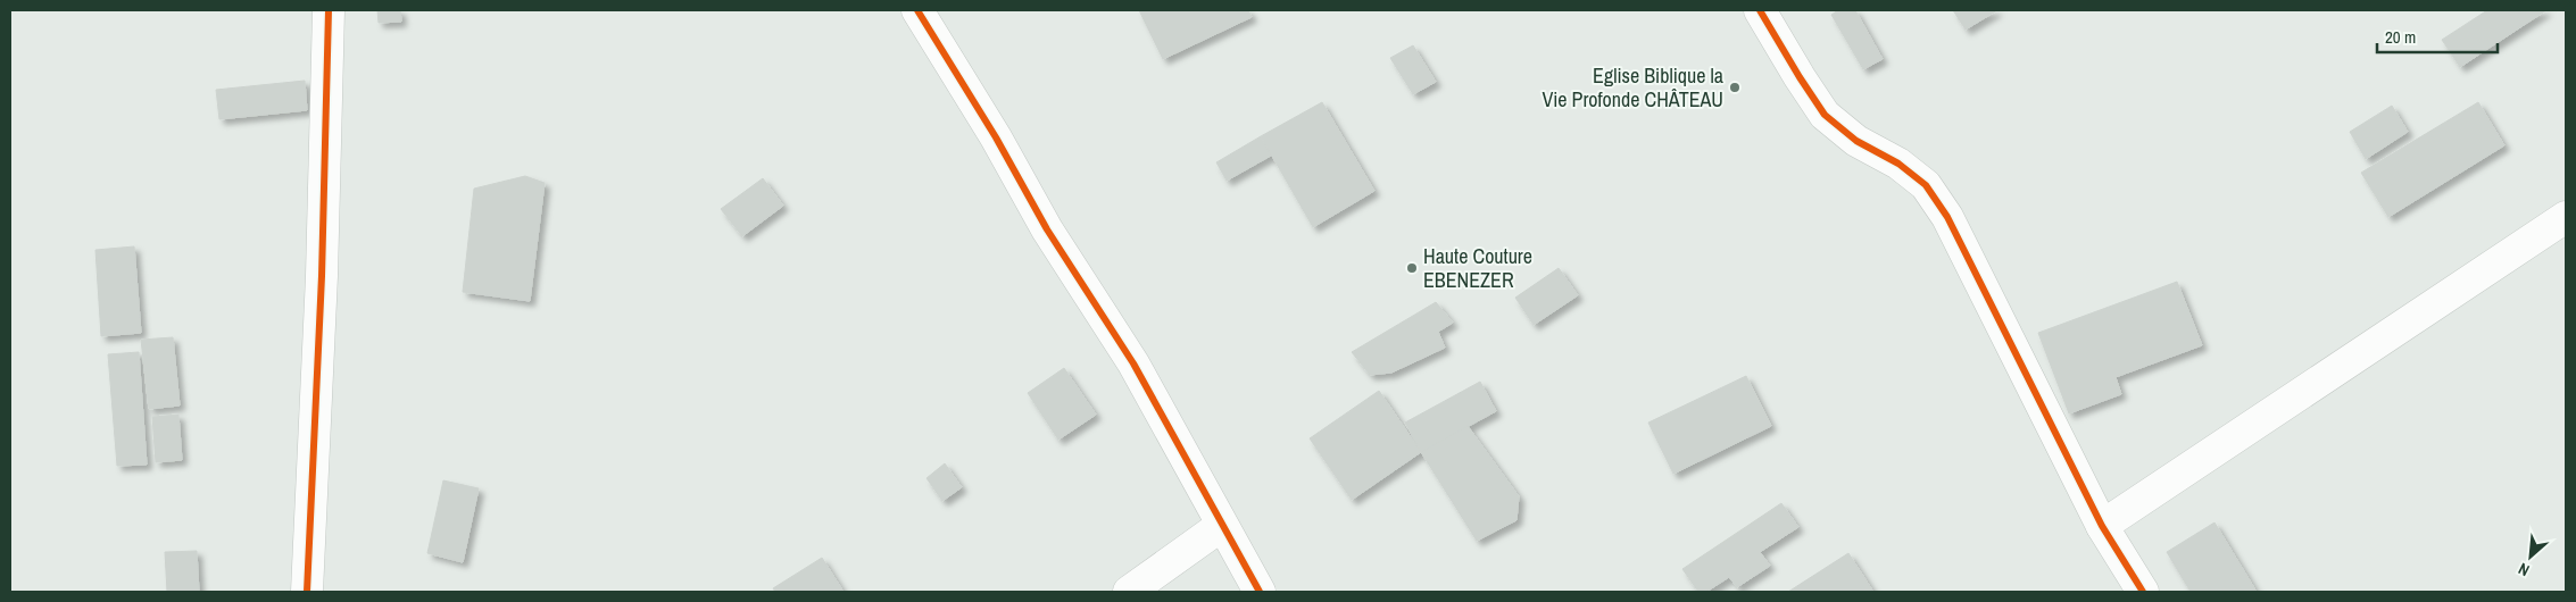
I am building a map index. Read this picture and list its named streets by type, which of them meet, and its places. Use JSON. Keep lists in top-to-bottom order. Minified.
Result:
{"places":["Eglise Biblique la Vie Profonde CHÂTEAU","Haute Couture EBENEZER"],"scale_bar":"20 m","north":"bottom left"}
